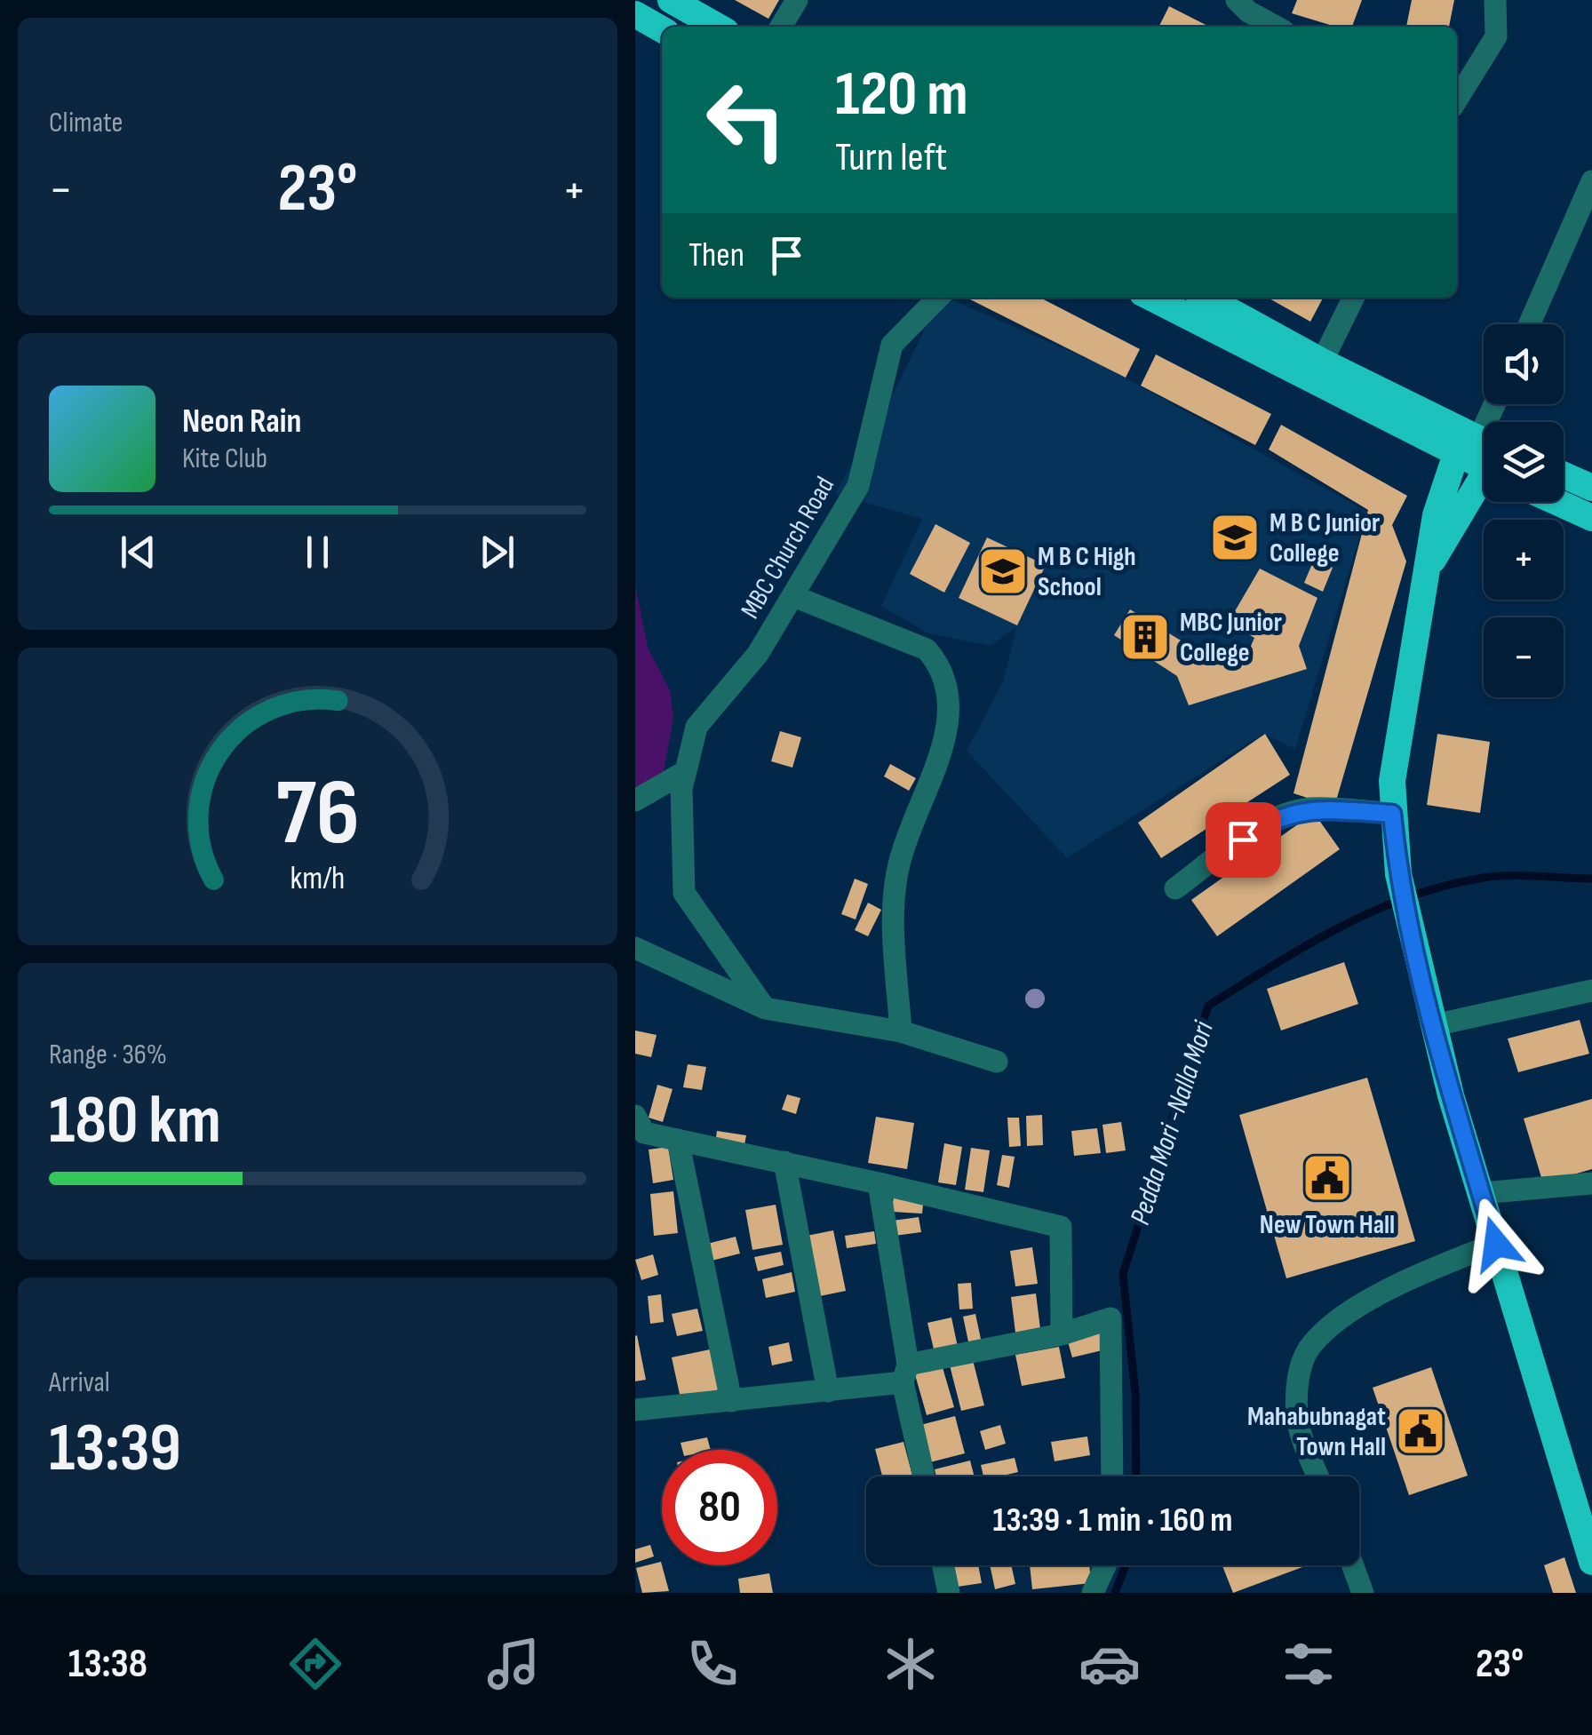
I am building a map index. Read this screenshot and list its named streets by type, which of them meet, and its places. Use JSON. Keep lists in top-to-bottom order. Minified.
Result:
{"streets":{"street":["MBC Church Road"]},"water":["Pedda Mori -Nalla Mori"],"places":{"school or university":["M B C Junior College","M B C High School"],"building":["MBC Junior College"],"public building":["New Town Hall","Mahabubnagat Town Hall"]},"page":{"tile":["Climate",["Range · 36%","180 km"],["Arrival","13:39"]],"turn":["120 m","Turn left"],"heat":["−","23°","+"],"then":"Then","map_buttons":["+","−"],"song":["Neon Rain","Kite Club"],"limit":"80","trip":"13:39 · 1 min · 160 m","tabs":["13:38","23°"],"gauge":["76","km/h"]}}
